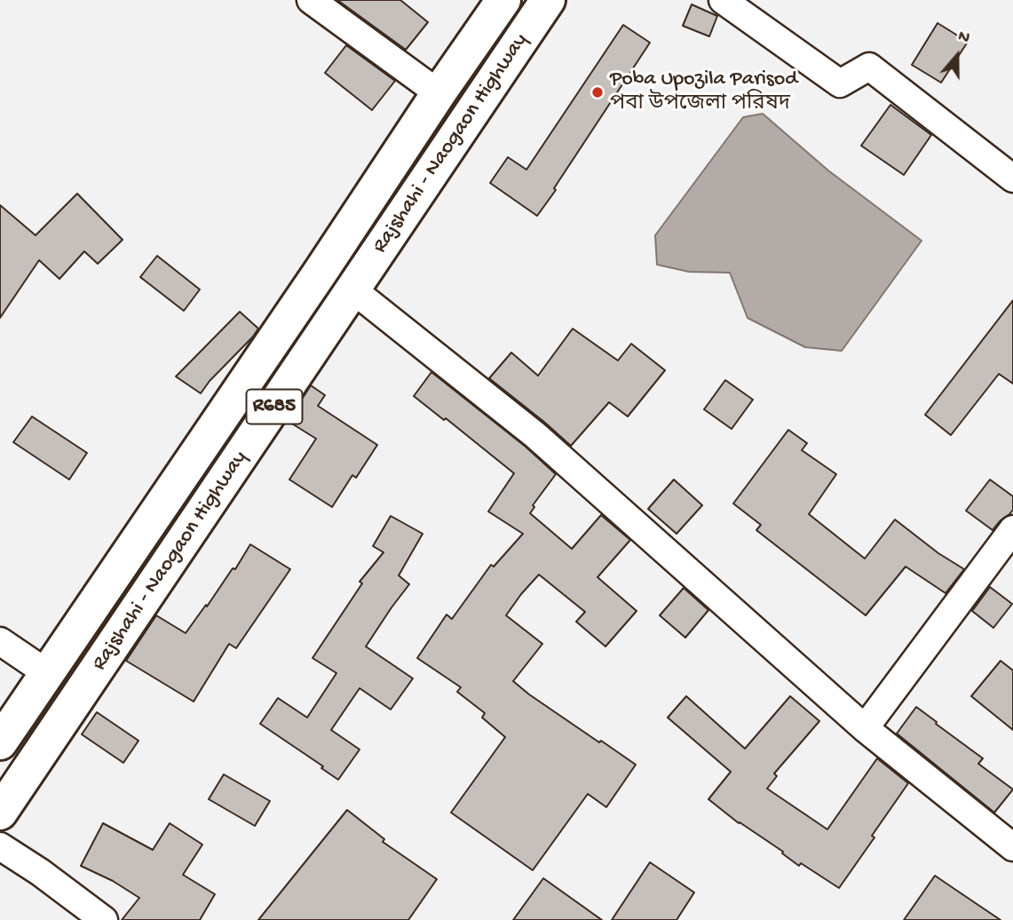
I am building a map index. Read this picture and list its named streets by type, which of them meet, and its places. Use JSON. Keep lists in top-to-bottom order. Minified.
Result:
{"streets":{"main road":["Rajshahi - Naogaon Highway","R685"]},"places":["Poba Upozila Parisod পবা উপজেলা পরিষদ"],"north":"top"}
